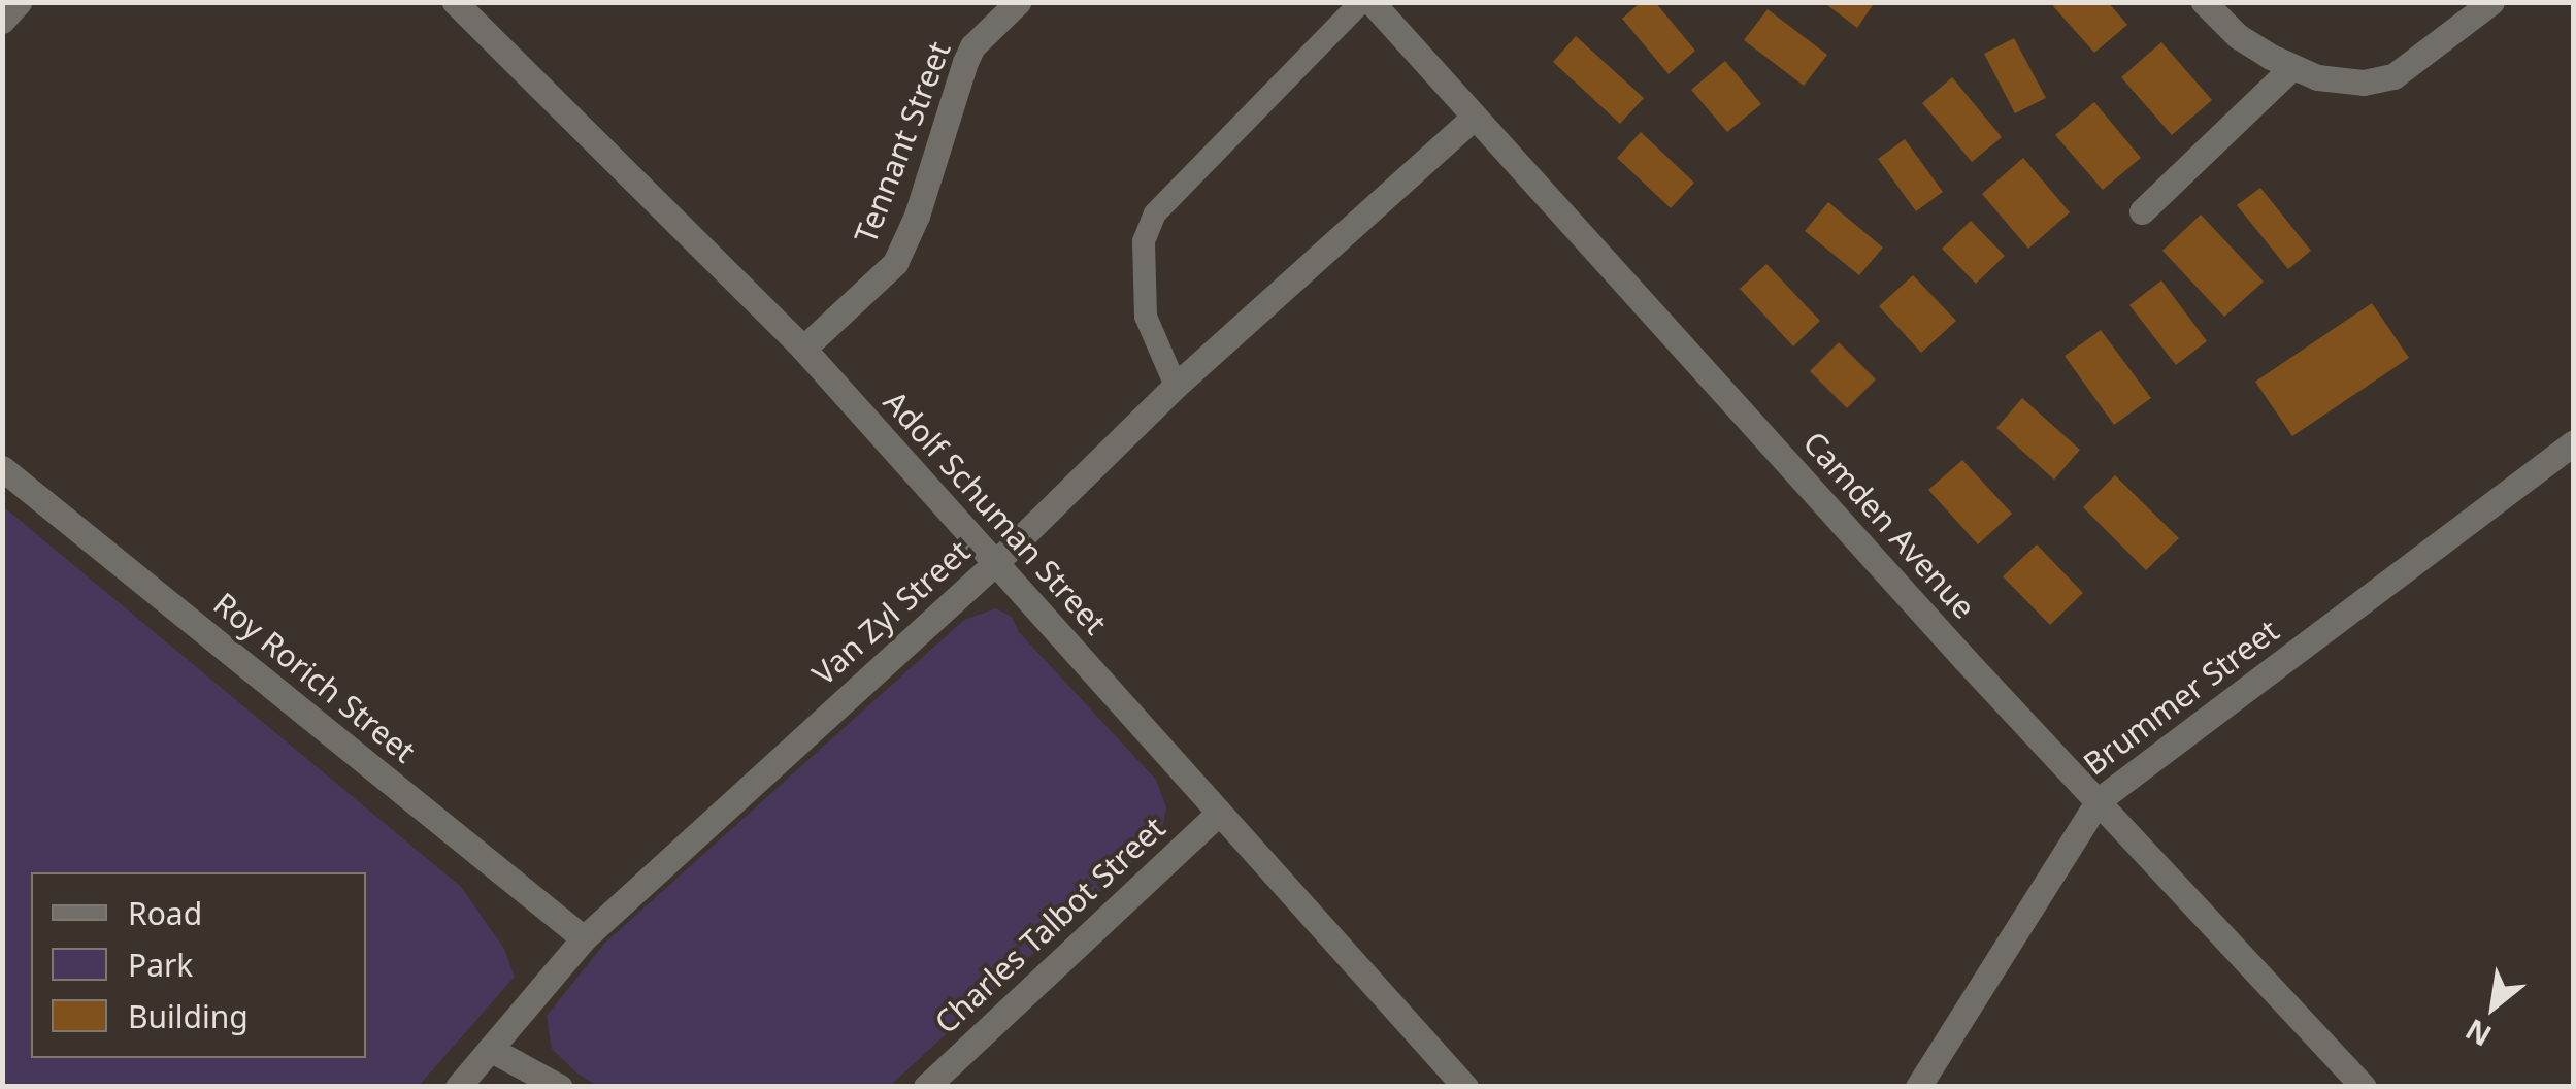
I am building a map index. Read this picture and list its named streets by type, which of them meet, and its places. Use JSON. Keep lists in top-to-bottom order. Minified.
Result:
{"streets":{"street":["Tennant Street","Adolf Schuman Street","Camden Avenue","Van Zyl Street","Roy Rorich Street","Brummer Street","Charles Talbot Street"]},"crossings":[["Tennant Street","Adolf Schuman Street"],["Adolf Schuman Street","Van Zyl Street"],["Adolf Schuman Street","Charles Talbot Street"],["Camden Avenue","Van Zyl Street"],["Camden Avenue","Brummer Street"],["Van Zyl Street","Roy Rorich Street"]],"legend":["Road","Park","Building"],"north":"bottom left"}
